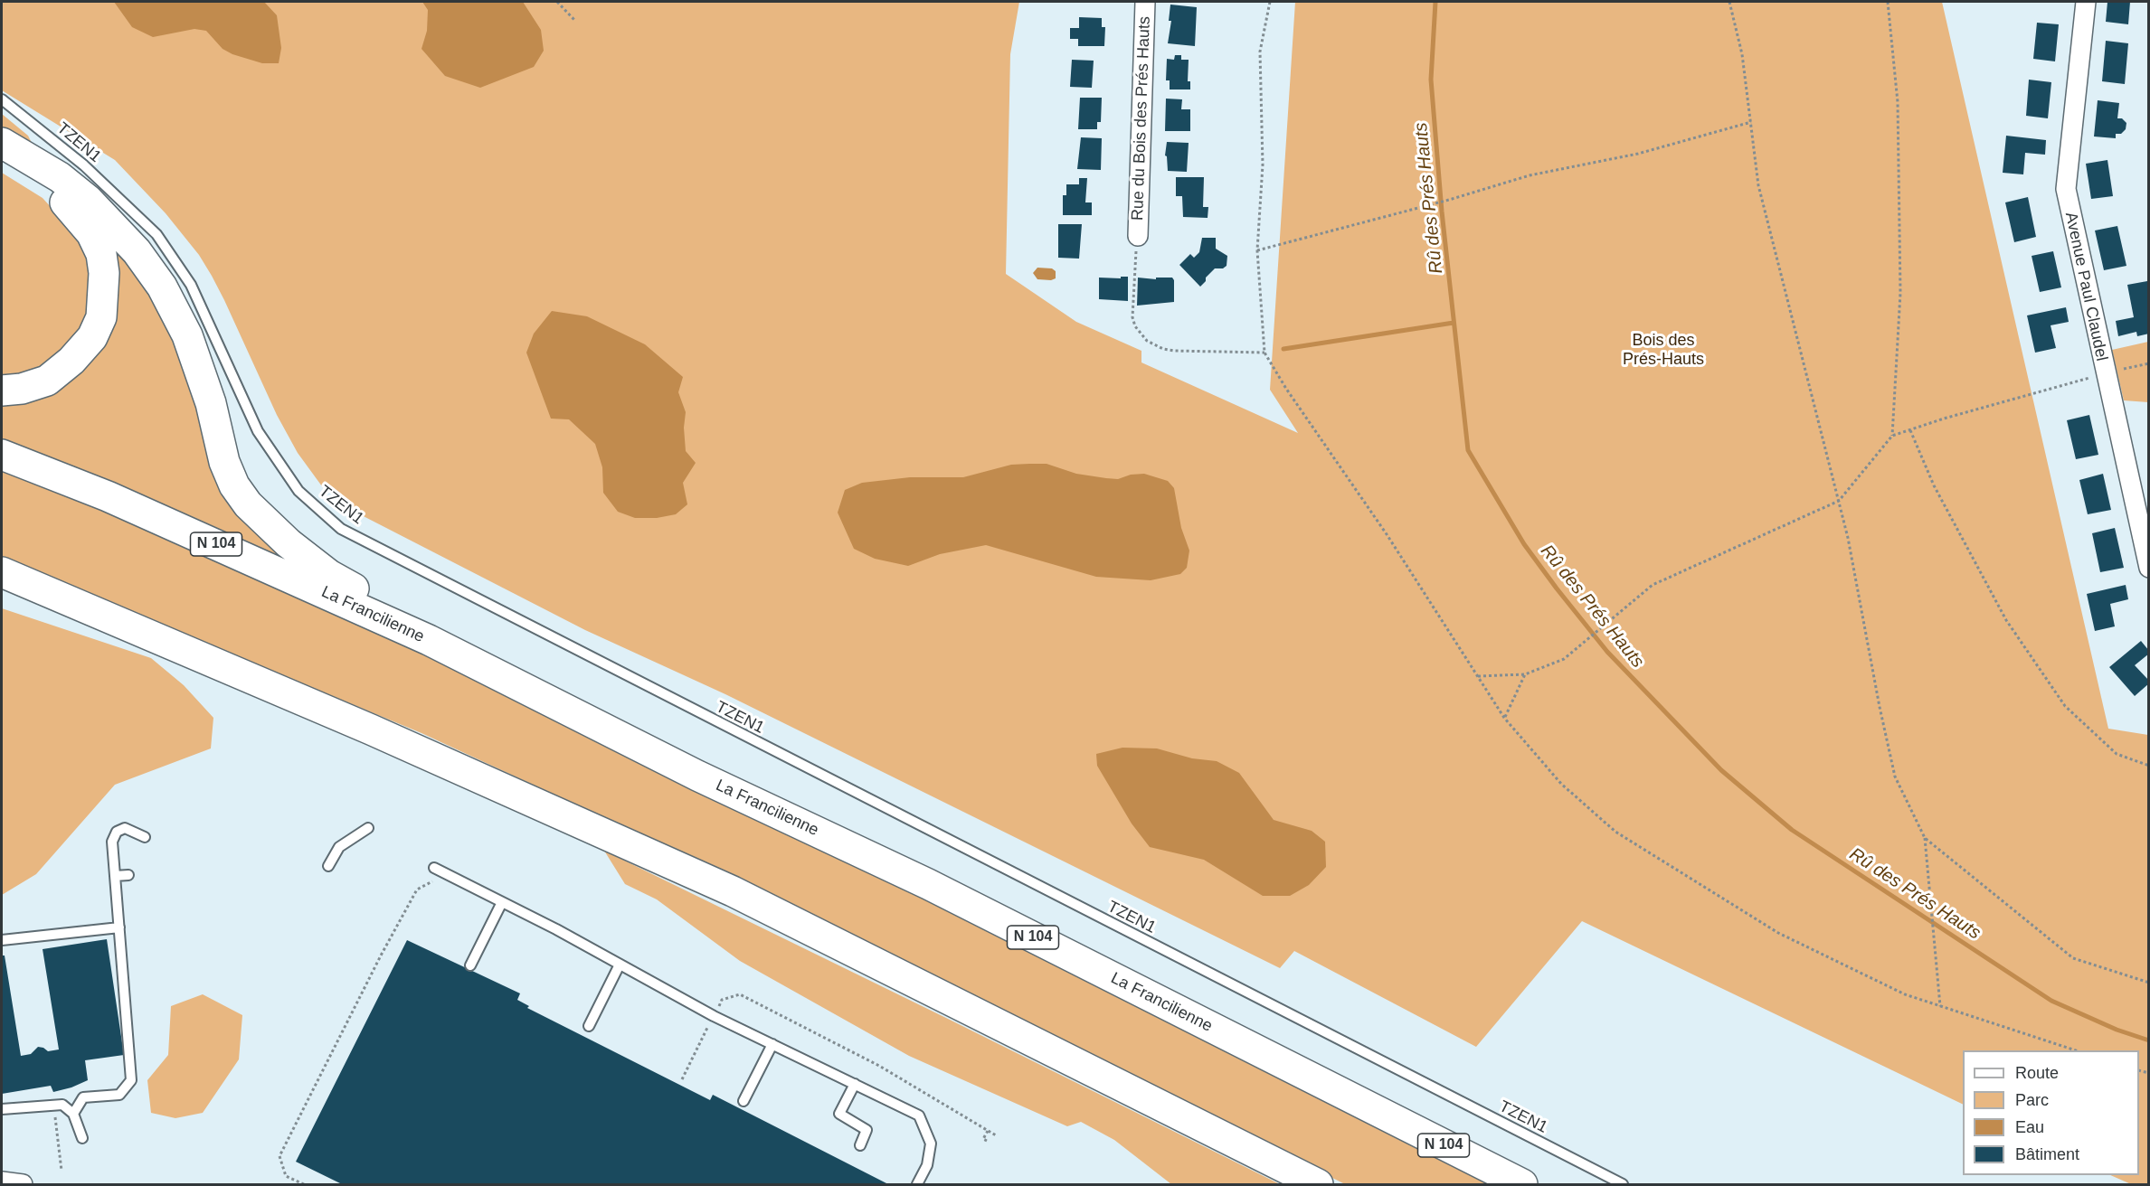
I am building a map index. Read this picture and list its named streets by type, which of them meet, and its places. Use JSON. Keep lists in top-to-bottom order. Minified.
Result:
{"streets":{"highway":["N 104","La Francilienne"],"street":["Rue du Bois des Prés Hauts","Avenue Paul Claudel"],"lane":["TZEN1"]},"water":["Rû des Prés Hauts"],"parks":["Bois des Prés-Hauts"],"legend":["Route","Parc","Eau","Bâtiment"]}
